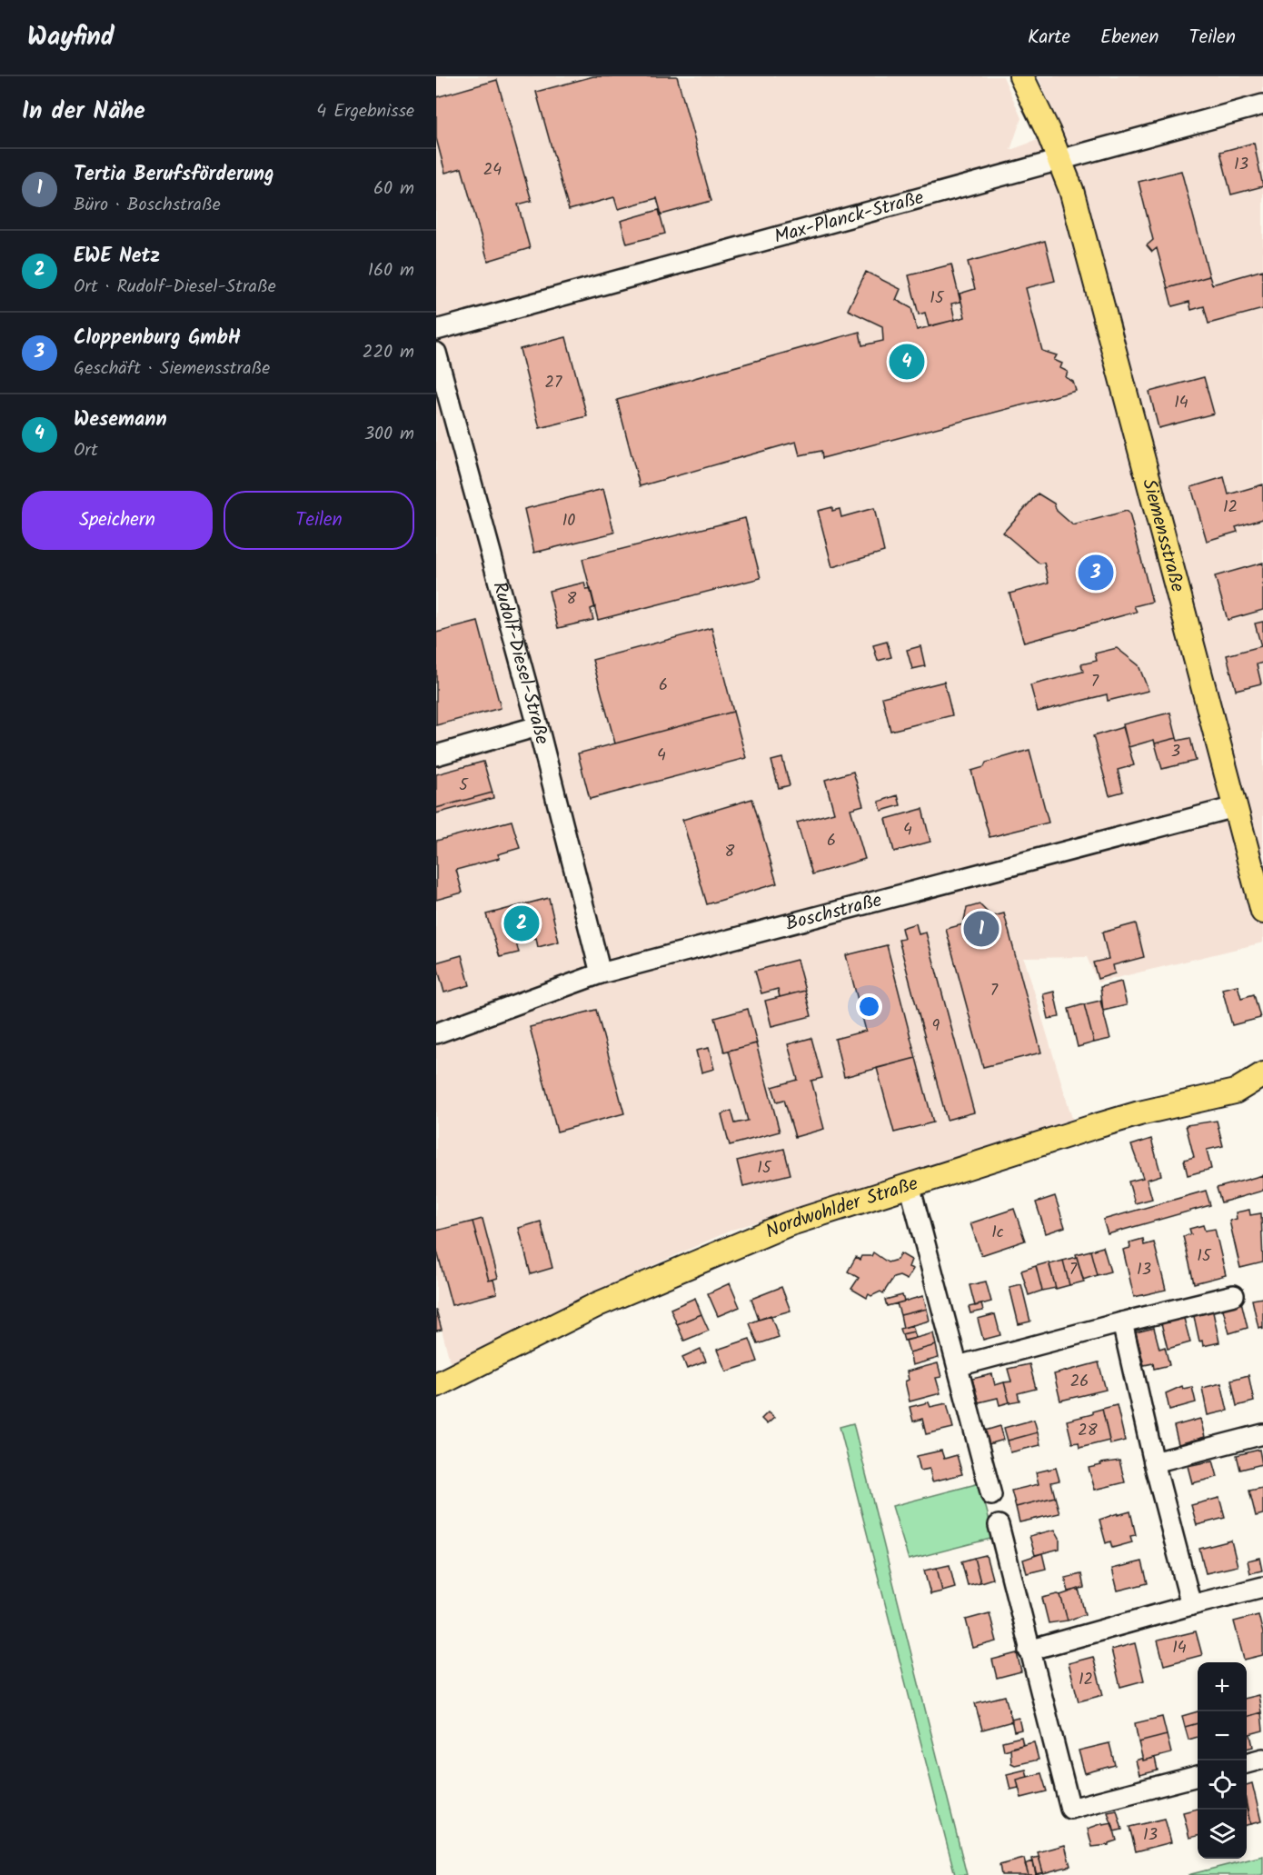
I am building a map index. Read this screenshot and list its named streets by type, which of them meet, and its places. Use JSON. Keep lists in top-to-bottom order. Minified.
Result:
{"streets":{"main road":["Siemensstraße","Nordwohlder Straße"],"street":["Max-Planck-Straße","Rudolf-Diesel-Straße","Boschstraße"]},"crossings":[["Max-Planck-Straße","Siemensstraße"],["Siemensstraße","Boschstraße"],["Rudolf-Diesel-Straße","Boschstraße"]],"house_numbers":["13","24","15","27","14","12","10","8","7","6","3","4","5","4","6","8","7","9","15","1c","15","7","13","26","28","14","12","13"],"page":{"header":"Wayfind","nav":["Karte","Ebenen","Teilen"],"heading":["In der Nähe","4 Ergebnisse"],"list":[{"mark":"1","name":"Tertia Berufsförderung","note":"Büro · Boschstraße","value":"60 m"},{"mark":"2","name":"EWE Netz","note":"Ort · Rudolf-Diesel-Straße","value":"160 m"},{"mark":"3","name":"Cloppenburg GmbH","note":"Geschäft · Siemensstraße","value":"220 m"},{"mark":"4","name":"Wesemann","note":"Ort","value":"300 m"}],"pins":["4","3","2","1"],"buttons":["Speichern","Teilen"],"map_buttons":["+","−"]}}
